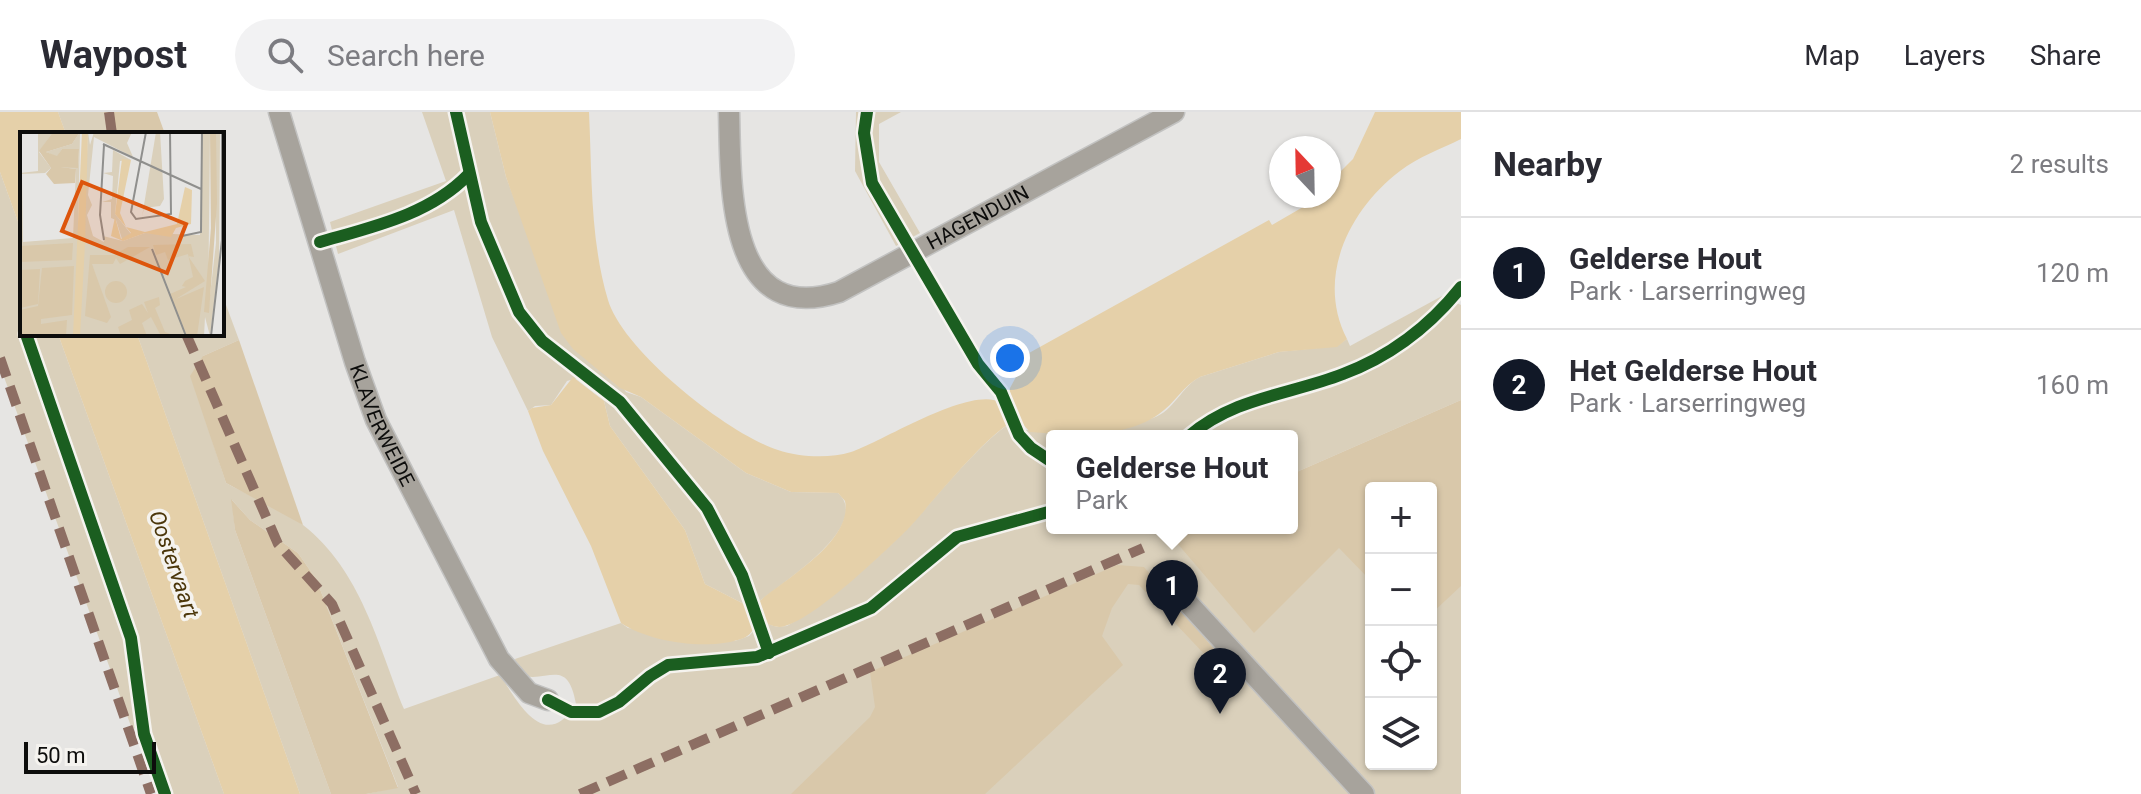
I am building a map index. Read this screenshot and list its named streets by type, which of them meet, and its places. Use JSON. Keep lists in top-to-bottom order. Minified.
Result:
{"streets":{"street":["HAGENDUIN","KLAVERWEIDE"]},"water":["Oostervaart"],"scale_bar":"50 m","north":"top","page":{"header":"Waypost","search":"Search here","nav":["Map","Layers","Share"],"heading":["Nearby","2 results"],"list":[{"mark":"1","name":"Gelderse Hout","note":"Park · Larserringweg","value":"120 m"},{"mark":"2","name":"Het Gelderse Hout","note":"Park · Larserringweg","value":"160 m"}],"popup":["Gelderse Hout","Park"],"map_buttons":["+","−"],"pins":["1","2"],"scale":"50 m"}}
